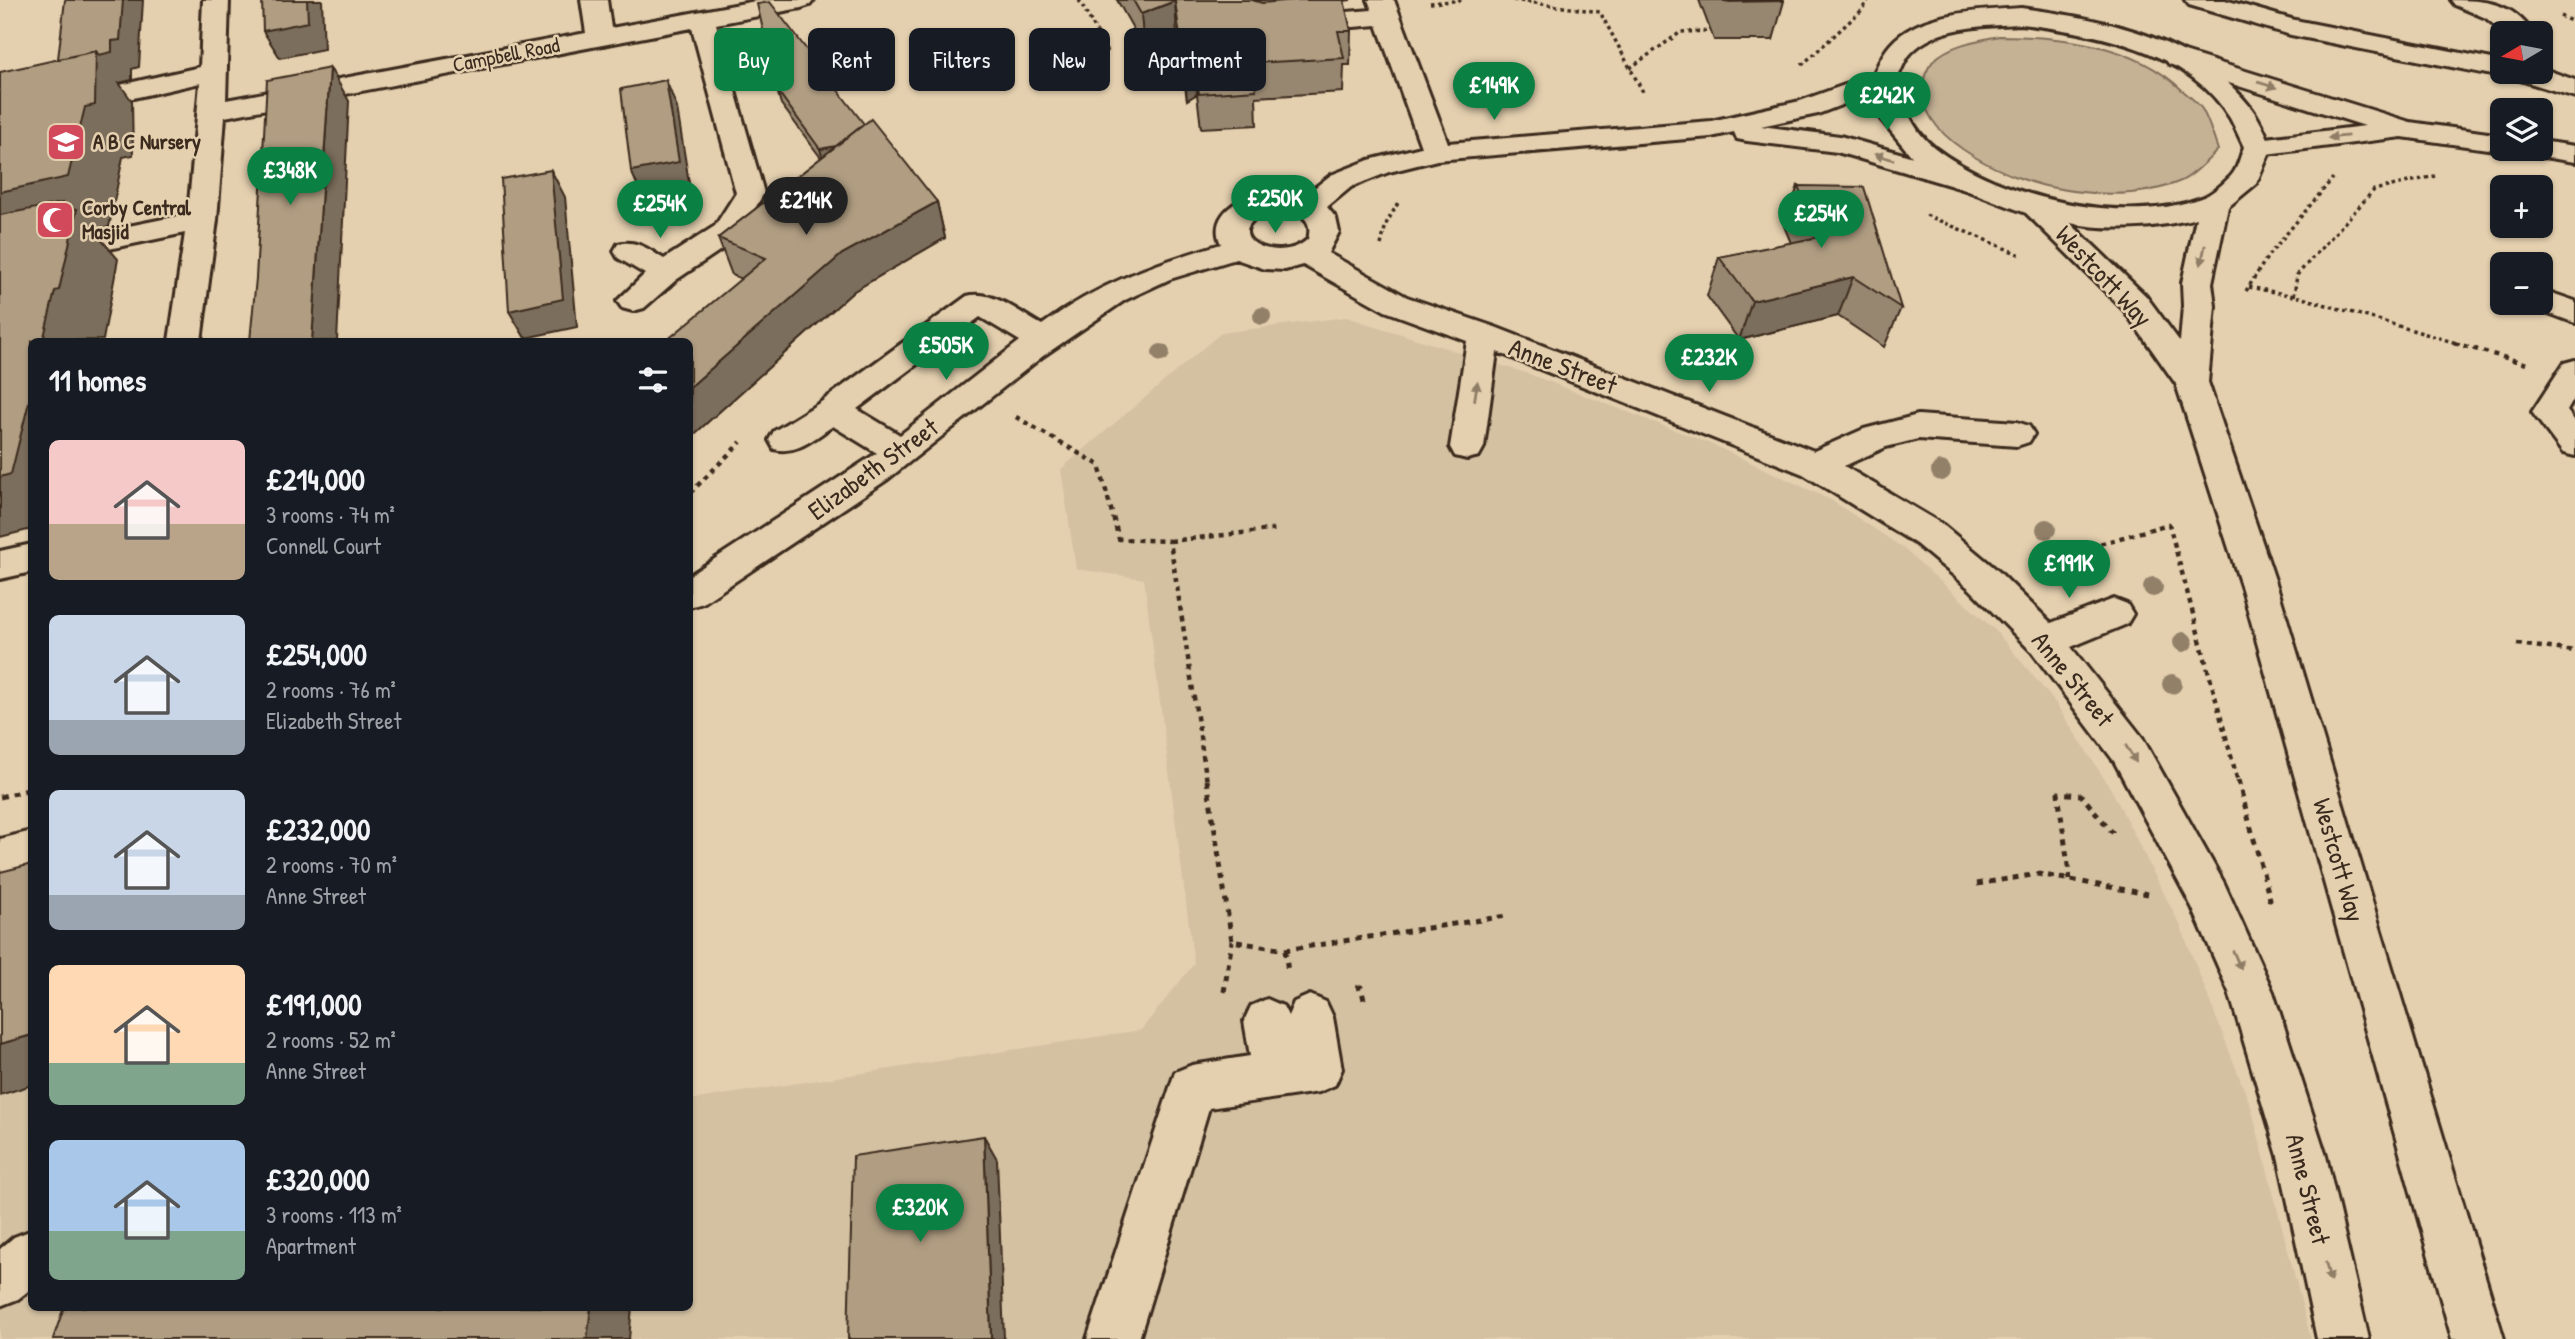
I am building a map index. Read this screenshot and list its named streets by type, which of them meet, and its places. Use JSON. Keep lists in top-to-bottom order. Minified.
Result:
{"streets":{"main road":["Campbell Road","Westcott Way","Anne Street","Elizabeth Street"]},"crossings":[["Anne Street","Elizabeth Street"]],"one_way":["Anne Street"],"places":{"school or university":["A B C Nursery"],"mosque":["Corby Central Masjid"]},"north":"left","page":{"map_buttons":["+","−"],"chip":["Buy","Rent","Filters","New","Apartment"],"price":["£149K","£242K","£348K","£250K","£214K","£254K","£254K","£505K","£232K","£191K","£320K"],"heading":"11 homes","list":[{"name":"£214,000","note":"3 rooms · 74 m² · Connell Court"},{"name":"£254,000","note":"2 rooms · 76 m² · Elizabeth Street"},{"name":"£232,000","note":"2 rooms · 70 m² · Anne Street"},{"name":"£191,000","note":"2 rooms · 52 m² · Anne Street"},{"name":"£320,000","note":"3 rooms · 113 m² · Apartment"}]}}
